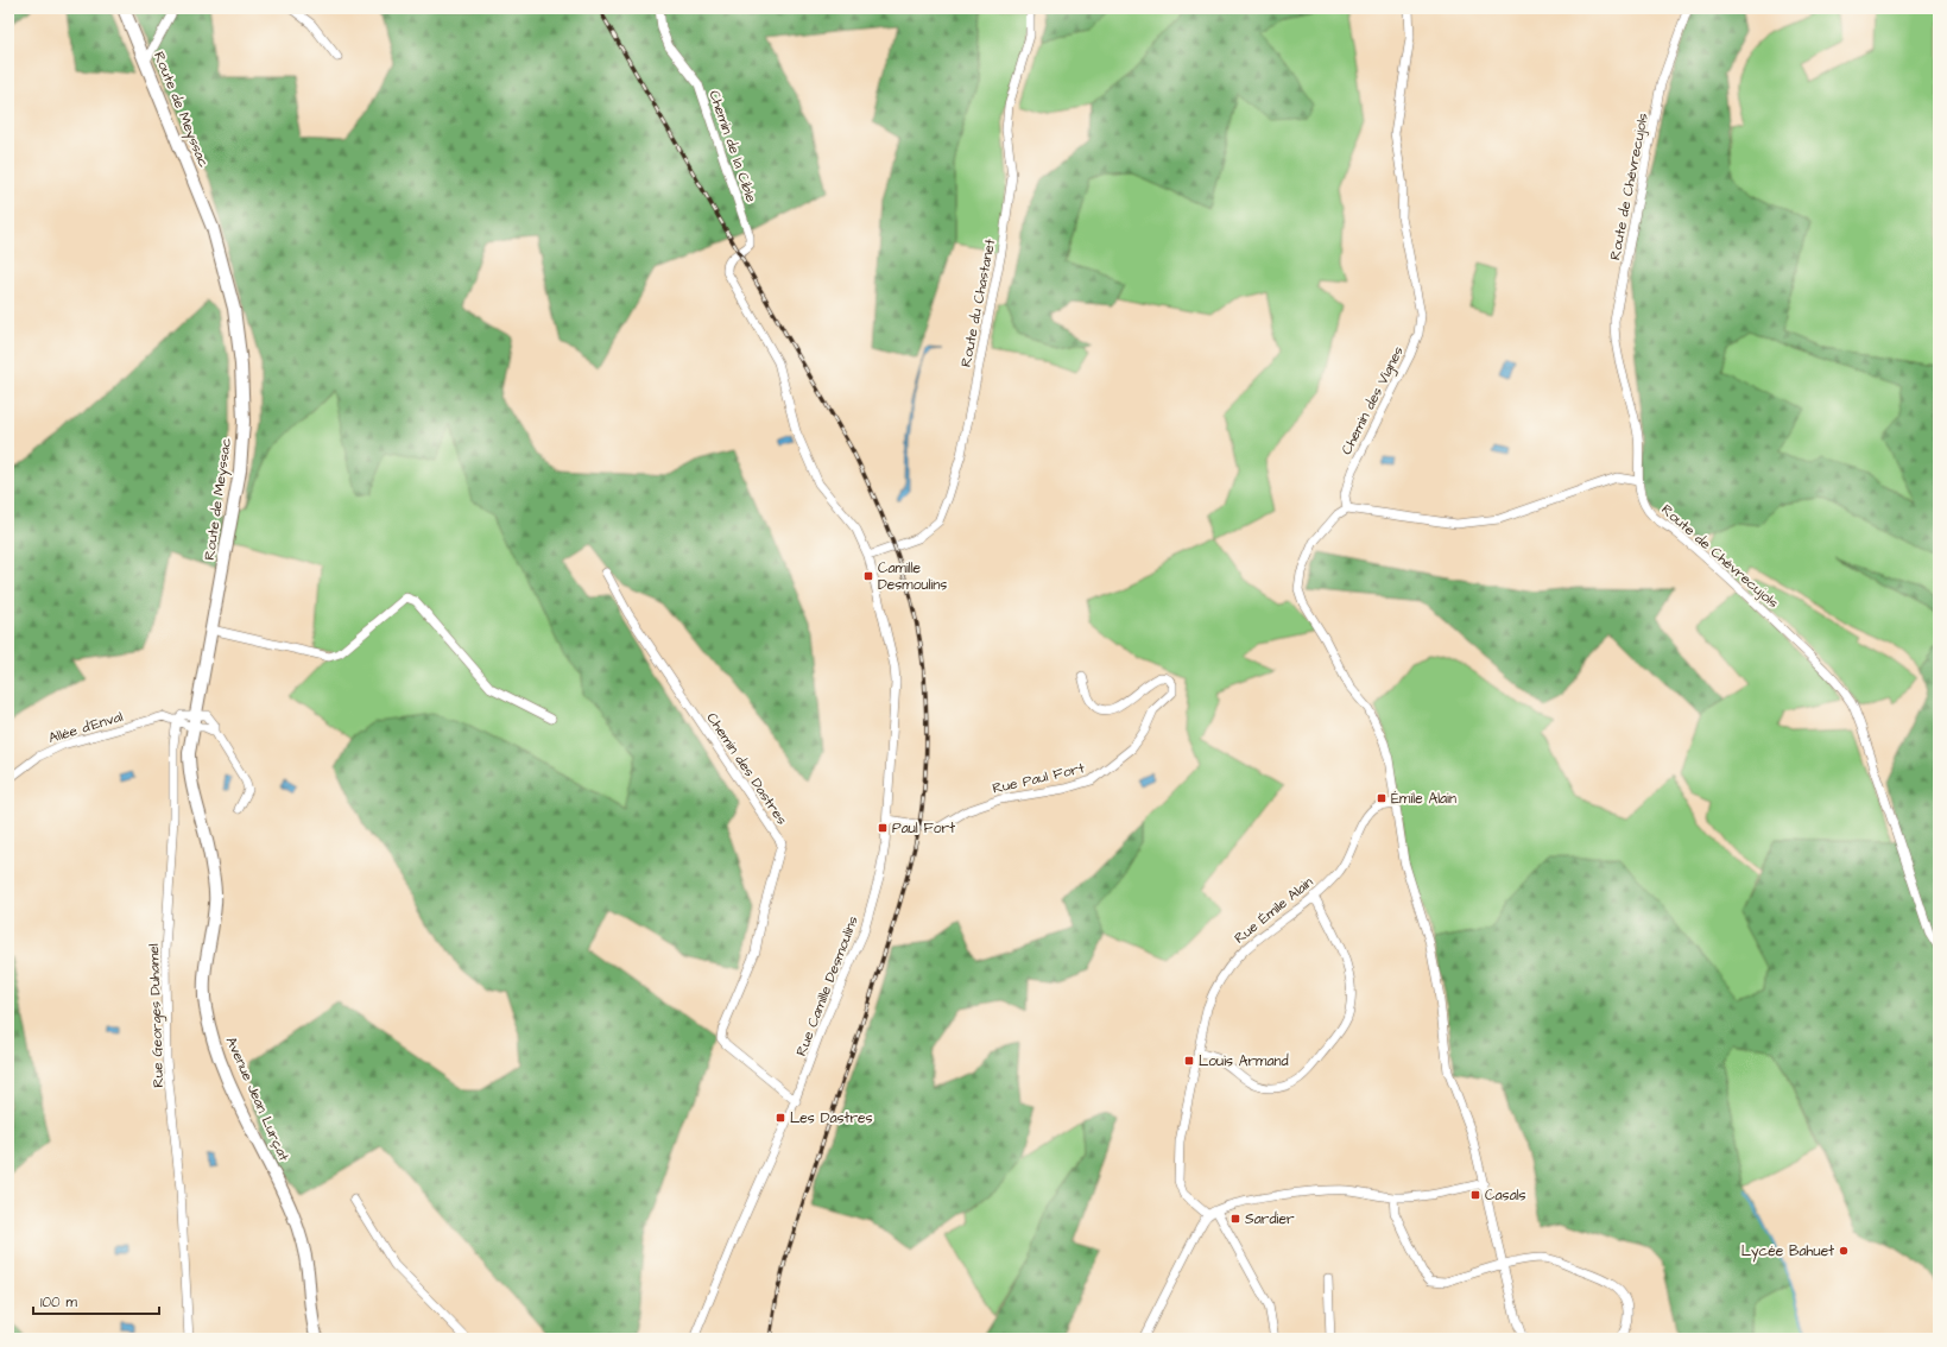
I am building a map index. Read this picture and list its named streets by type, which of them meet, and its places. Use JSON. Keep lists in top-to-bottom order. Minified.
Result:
{"streets":{"main road":["Route de Meyssac","Avenue Jean Lurçat"],"street":["Chemin de la Cible","Route de Chèvrecujols","Route du Chastanet","Chemin des Vignes","Allée d'Enval","Chemin des Dastres","Rue Paul Fort","Rue Émile Alain","Rue Camille Desmoulins","Rue Georges Duhamel"]},"crossings":[["Route de Meyssac","Avenue Jean Lurçat"],["Chemin de la Cible","Rue Camille Desmoulins"],["Route du Chastanet","Rue Camille Desmoulins"],["Allée d'Enval","Rue Georges Duhamel"],["Chemin des Dastres","Rue Camille Desmoulins"],["Rue Paul Fort","Rue Camille Desmoulins"]],"places":{"transit":["Camille Desmoulins","Émile Alain","Paul Fort","Louis Armand","Les Dastres","Casals","Sardier"],"other":["Lycée Bahuet"]},"scale_bar":"100 m"}
